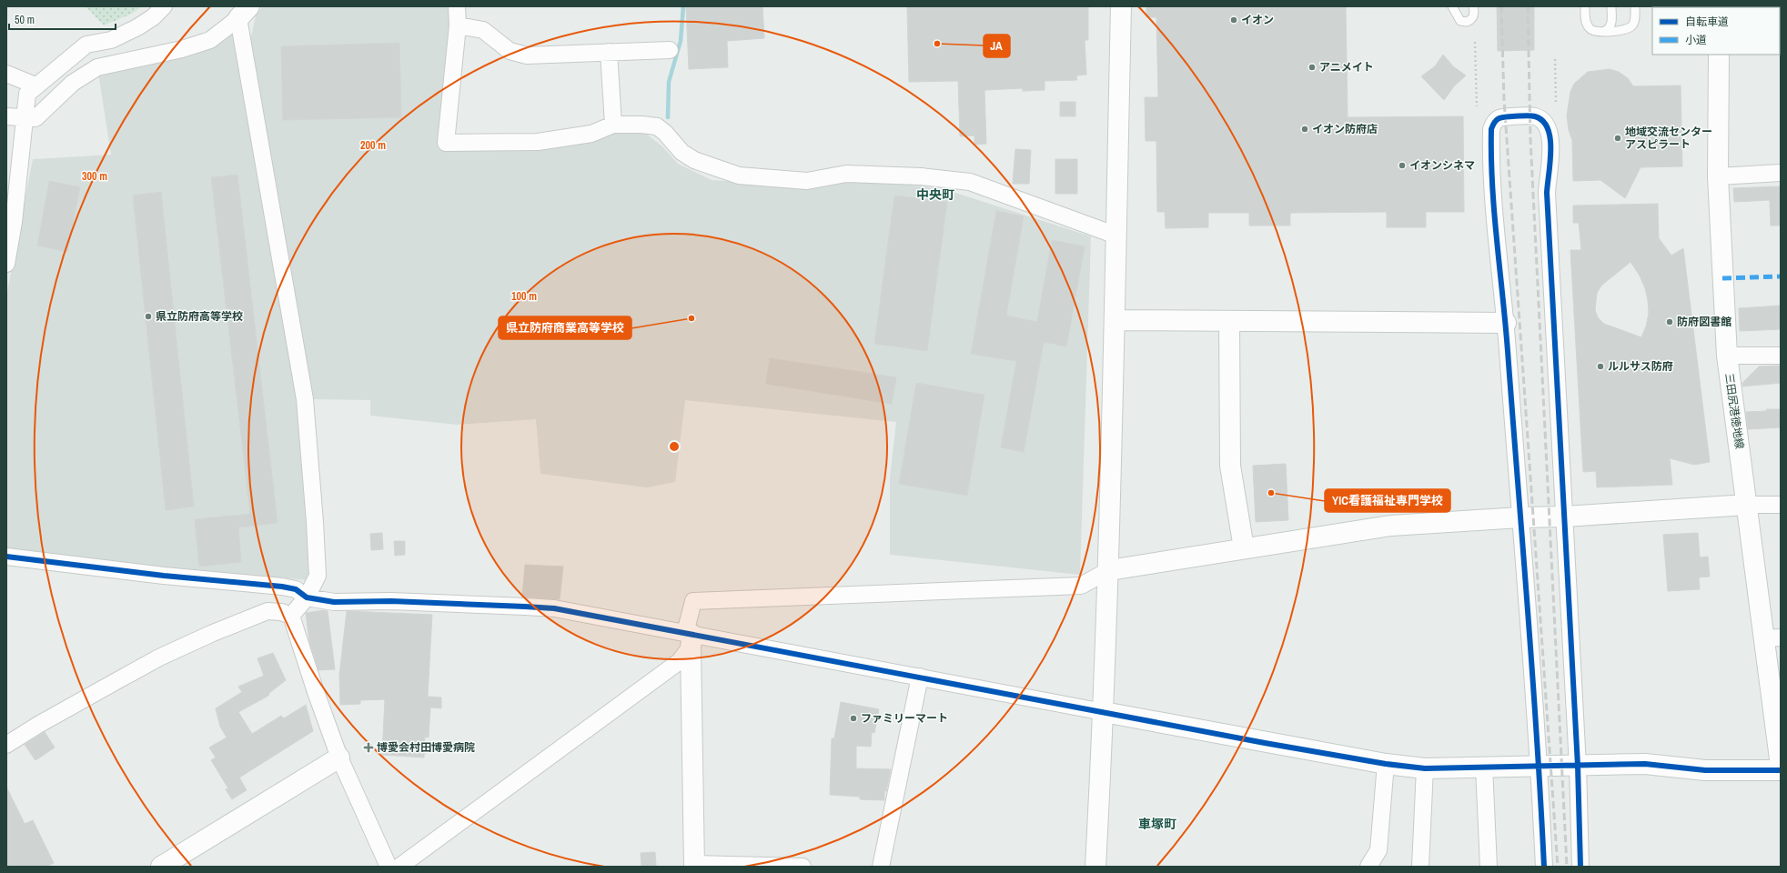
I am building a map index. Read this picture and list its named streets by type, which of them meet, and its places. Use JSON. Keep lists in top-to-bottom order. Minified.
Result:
{"streets":{"street":["三田尻港徳地線"]},"districts":["中央町","車塚町"],"places":{"other":["イオン","JA","アニメイト","イオン防府店","地域交流センター アスピラート","イオンシネマ","県立防府高等学校","県立防府商業高等学校","防府図書館","ルルサス防府","YIC看護福祉専門学校","ファミリーマート"],"health":["博愛会村田博愛病院"]},"legend":["自転車道","小道"],"scale_bar":"50 m","rings":["200 m","300 m","100 m"]}
